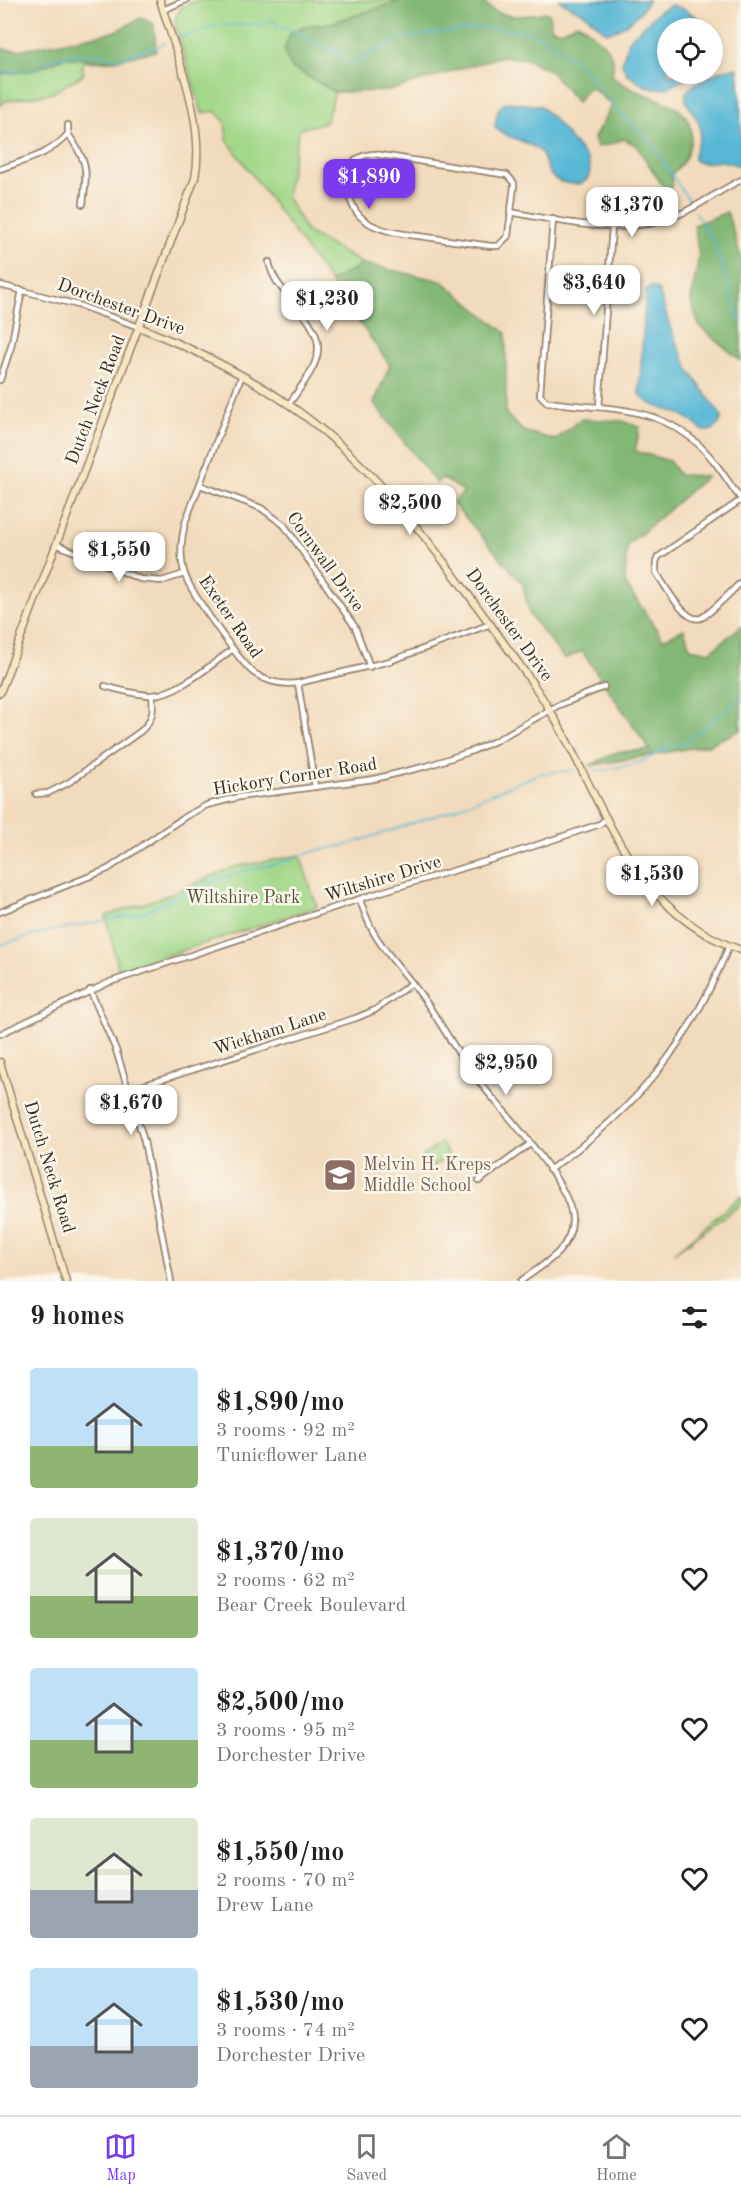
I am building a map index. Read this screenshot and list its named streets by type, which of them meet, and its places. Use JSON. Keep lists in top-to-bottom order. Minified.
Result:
{"streets":{"street":["Dorchester Drive","Dutch Neck Road","Cornwall Drive","Exeter Road","Hickory Corner Road","Wiltshire Drive","Wickham Lane"]},"crossings":[["Dorchester Drive","Dutch Neck Road"],["Dorchester Drive","Exeter Road"],["Dorchester Drive","Hickory Corner Road"],["Dorchester Drive","Wiltshire Drive"],["Cornwall Drive","Exeter Road"]],"parks":["Wiltshire Park"],"places":{"school or university":["Melvin H. Kreps Middle School"]},"page":{"price":["$1,890","$1,370","$3,640","$1,230","$2,500","$1,550","$1,530","$2,950","$1,670"],"heading":"9 homes","list":[{"name":"$1,890/mo","note":"3 rooms · 92 m² · Tunicflower Lane"},{"name":"$1,370/mo","note":"2 rooms · 62 m² · Bear Creek Boulevard"},{"name":"$2,500/mo","note":"3 rooms · 95 m² · Dorchester Drive"},{"name":"$1,550/mo","note":"2 rooms · 70 m² · Drew Lane"},{"name":"$1,530/mo","note":"3 rooms · 74 m² · Dorchester Drive"}],"tabs":["Map","Saved","Home"]}}
